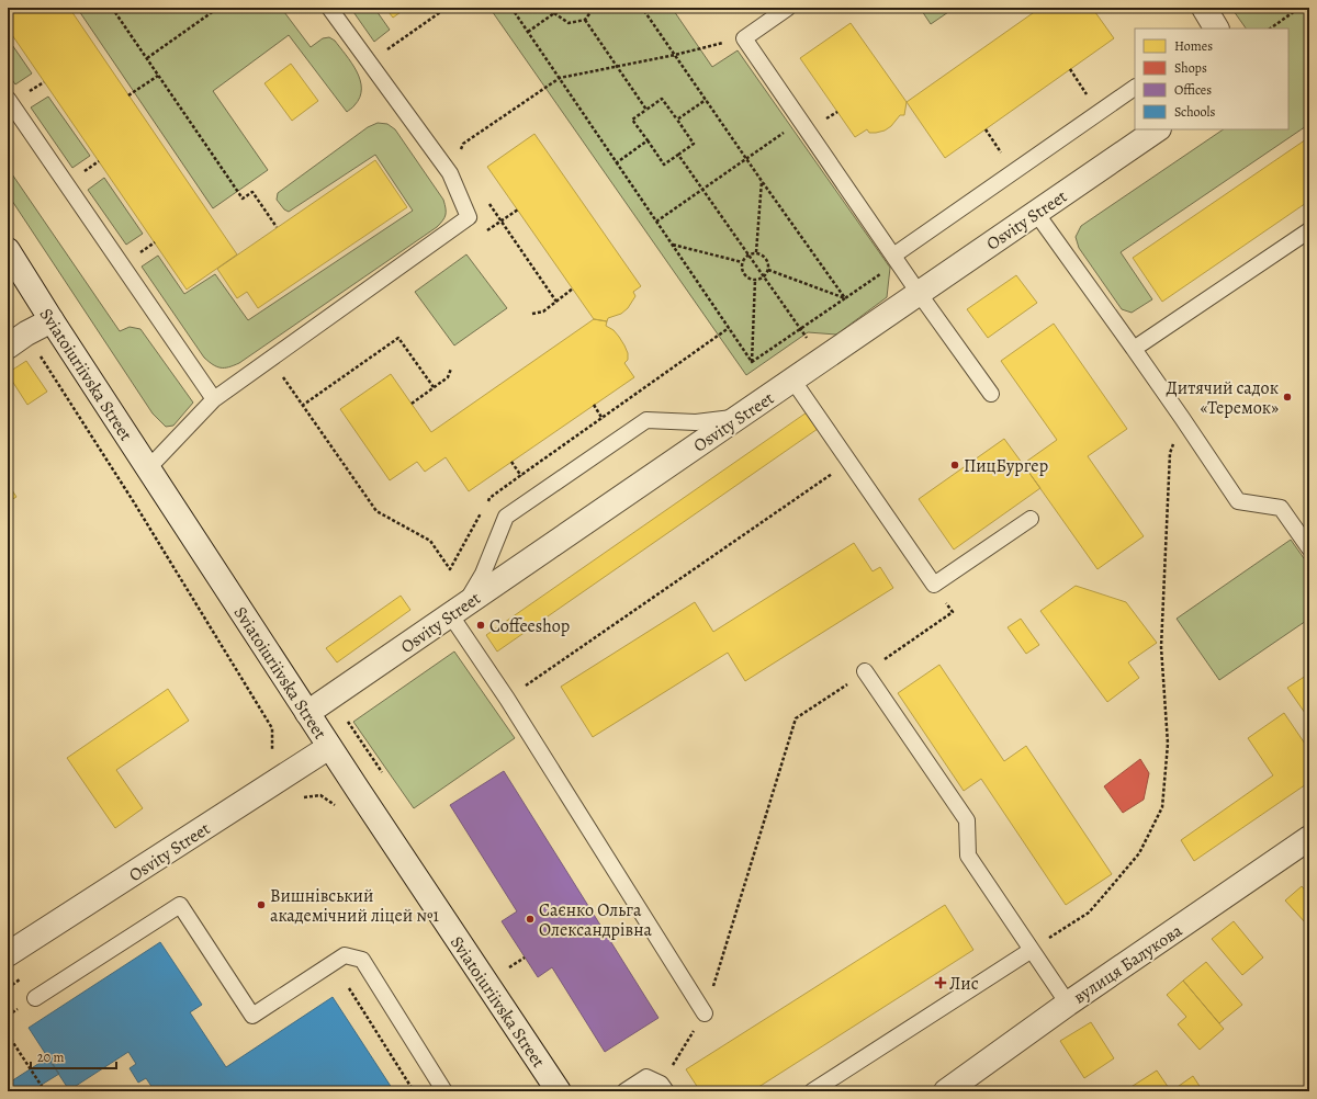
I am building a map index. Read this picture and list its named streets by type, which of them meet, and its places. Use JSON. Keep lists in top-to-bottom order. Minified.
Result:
{"streets":{"street":["Osvity Street","Sviatoiuriivska Street","вулиця Балукова"]},"crossings":[["Osvity Street","Sviatoiuriivska Street"]],"places":{"other":["Дитячий садок «Теремок»","ПицБургер","Coffeeshop","Вишнівський академічний ліцей №1","Саєнко Ольга Олександрівна"],"health":["Лис"]},"legend":["Homes","Shops","Offices","Schools"],"scale_bar":"20 m"}
